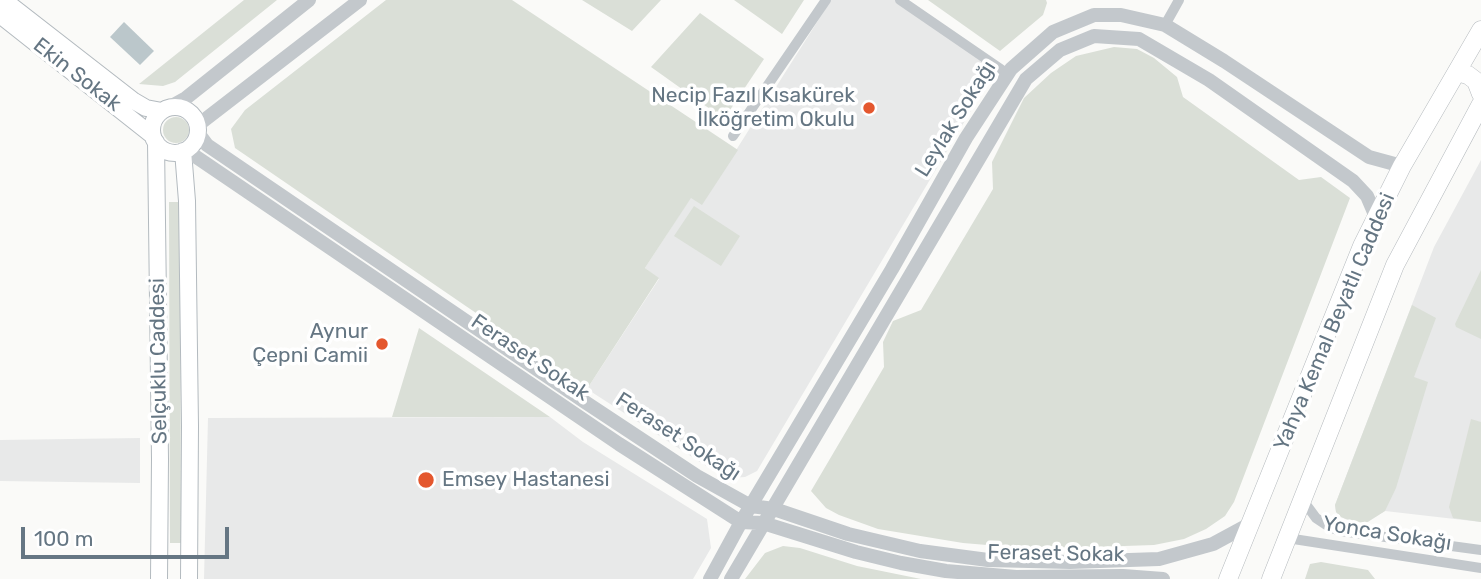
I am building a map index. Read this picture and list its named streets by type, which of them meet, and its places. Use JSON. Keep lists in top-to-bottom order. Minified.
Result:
{"streets":{"main road":["Ekin Sokak","Yahya Kemal Beyatlı Caddesi","Selçuklu Caddesi"],"street":["Leylak Sokağı","Feraset Sokak","Feraset Sokağı","Yonca Sokağı"]},"crossings":[["Ekin Sokak","Feraset Sokak"],["Ekin Sokak","Selçuklu Caddesi"],["Ekin Sokak","Feraset Sokağı"],["Leylak Sokağı","Yahya Kemal Beyatlı Caddesi"],["Leylak Sokağı","Feraset Sokak"],["Leylak Sokağı","Feraset Sokağı"],["Yahya Kemal Beyatlı Caddesi","Feraset Sokağı"],["Yahya Kemal Beyatlı Caddesi","Yonca Sokağı"],["Feraset Sokak","Selçuklu Caddesi"],["Feraset Sokak","Feraset Sokağı"],["Selçuklu Caddesi","Feraset Sokağı"]],"places":["Necip Fazıl Kısakürek İlköğretim Okulu","Aynur Çepni Camii","Emsey Hastanesi"],"scale_bar":"100 m"}
